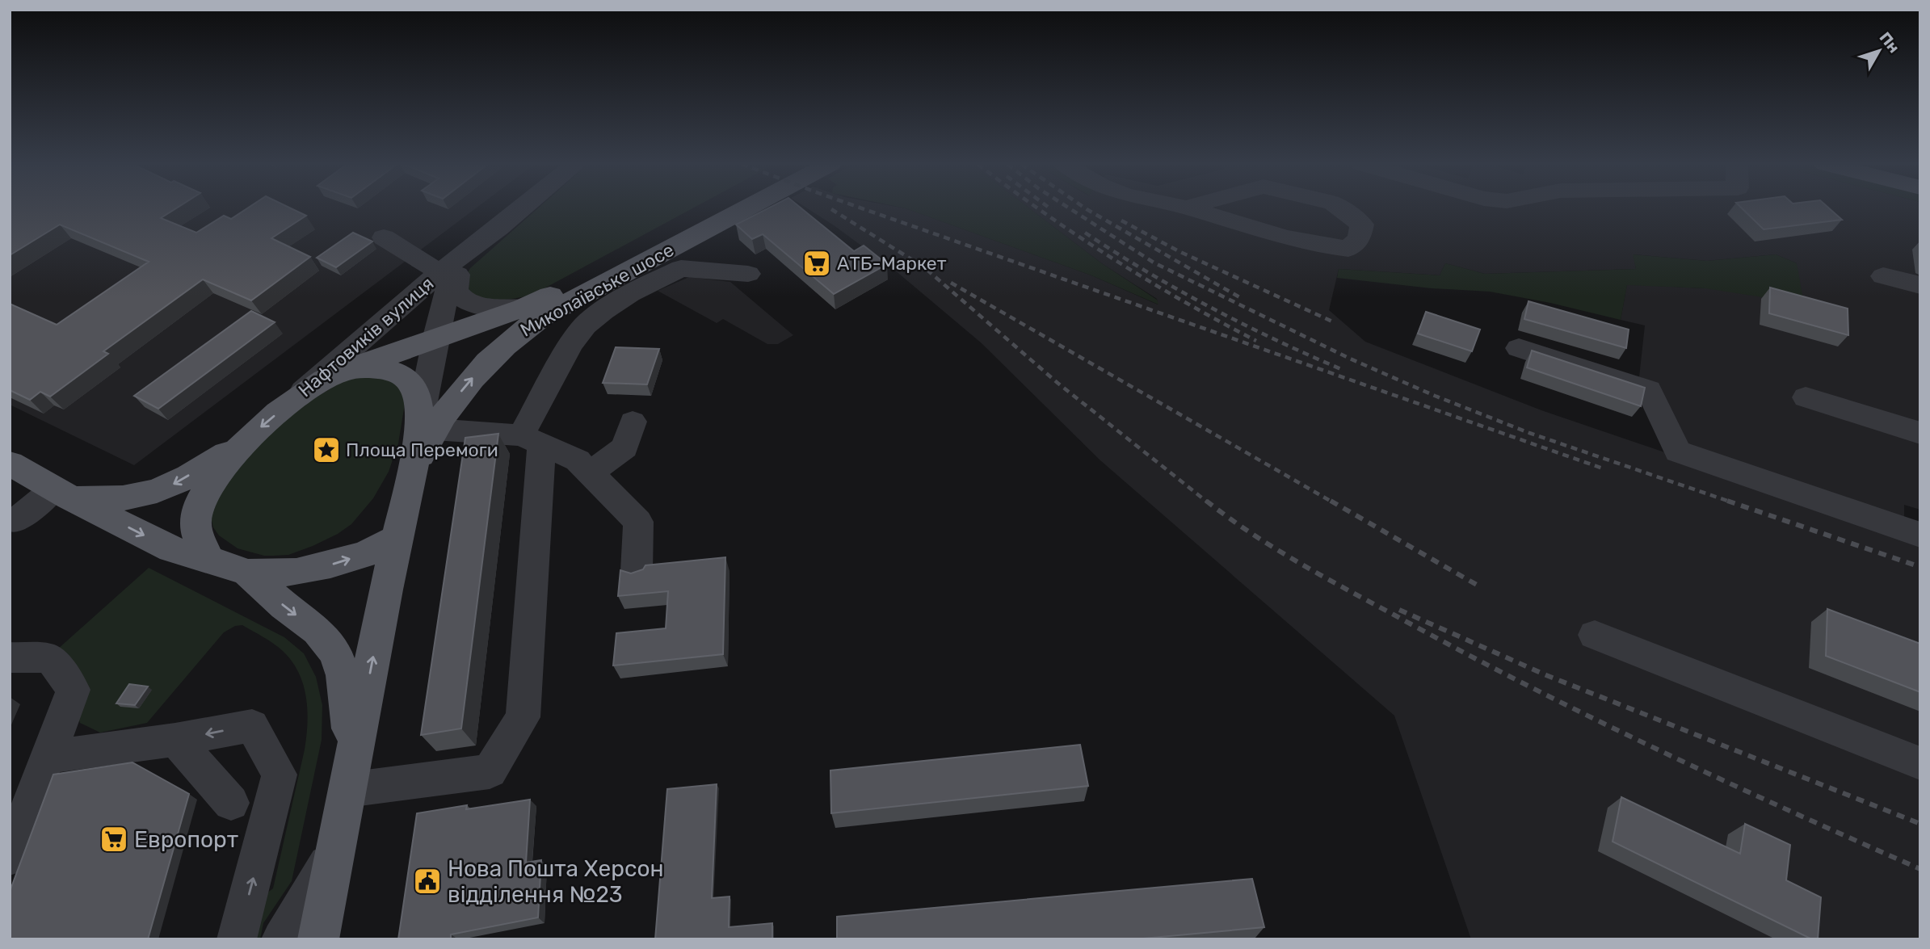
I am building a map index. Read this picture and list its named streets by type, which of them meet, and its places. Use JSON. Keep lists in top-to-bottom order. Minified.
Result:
{"streets":{"main road":["Миколаївське шосе"],"street":["Нафтовиків вулиця"]},"crossings":[["Миколаївське шосе","Нафтовиків вулиця"]],"places":{"supermarket":["АТБ-Маркет","Европорт"],"place":["Площа Перемоги"],"public building":["Нова Пошта Херсон відділення №23"]},"north":"top right"}
